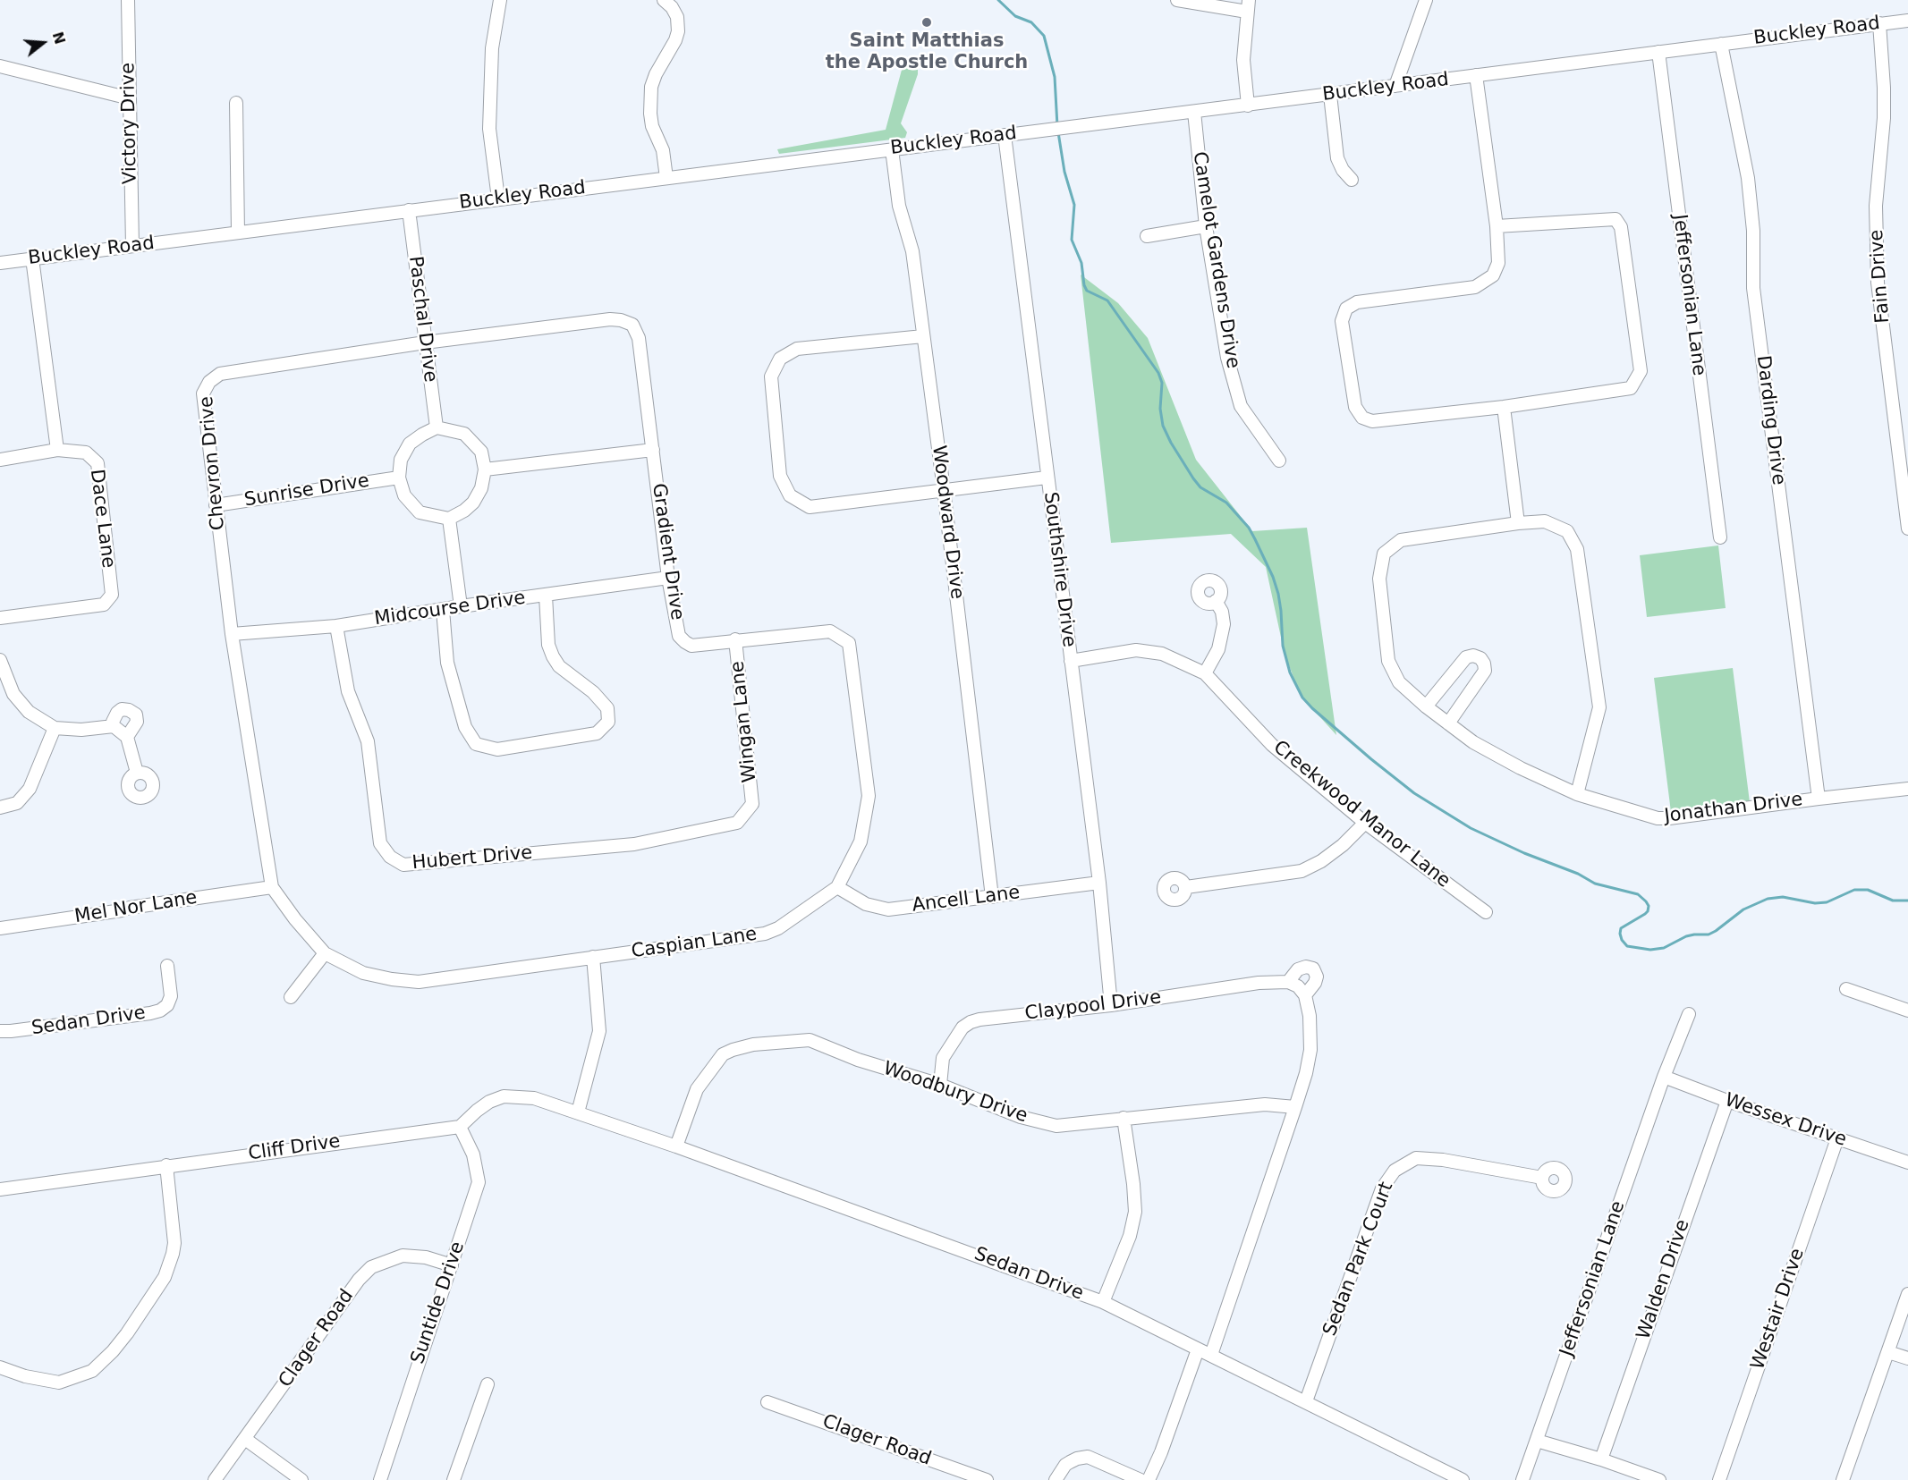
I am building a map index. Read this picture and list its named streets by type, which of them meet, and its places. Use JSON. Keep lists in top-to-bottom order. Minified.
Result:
{"streets":{"street":["Buckley Road","Victory Drive","Camelot Gardens Drive","Fain Drive","Jeffersonian Lane","Paschal Drive","Darding Drive","Chevron Drive","Sunrise Drive","Dace Lane","Woodward Drive","Gradient Drive","Southshire Drive","Midcourse Drive","Wingan Lane","Jonathan Drive","Creekwood Manor Lane","Hubert Drive","Ancell Lane","Mel Nor Lane","Caspian Lane","Claypool Drive","Sedan Drive","Woodbury Drive","Wessex Drive","Cliff Drive","Sedan Park Court","Walden Drive","Suntide Drive","Westair Drive","Clager Road"]},"crossings":[["Buckley Road","Victory Drive"],["Buckley Road","Camelot Gardens Drive"],["Buckley Road","Fain Drive"],["Buckley Road","Jeffersonian Lane"],["Buckley Road","Paschal Drive"],["Buckley Road","Darding Drive"],["Buckley Road","Woodward Drive"],["Buckley Road","Southshire Drive"],["Jeffersonian Lane","Wessex Drive"],["Paschal Drive","Chevron Drive"],["Paschal Drive","Sunrise Drive"],["Darding Drive","Jonathan Drive"],["Chevron Drive","Sunrise Drive"],["Chevron Drive","Gradient Drive"],["Chevron Drive","Midcourse Drive"],["Chevron Drive","Mel Nor Lane"],["Chevron Drive","Caspian Lane"],["Woodward Drive","Ancell Lane"],["Gradient Drive","Midcourse Drive"],["Gradient Drive","Wingan Lane"],["Gradient Drive","Caspian Lane"],["Southshire Drive","Creekwood Manor Lane"],["Southshire Drive","Ancell Lane"],["Southshire Drive","Claypool Drive"],["Midcourse Drive","Hubert Drive"],["Wingan Lane","Hubert Drive"],["Ancell Lane","Caspian Lane"],["Claypool Drive","Woodbury Drive"],["Sedan Drive","Woodbury Drive"],["Sedan Drive","Sedan Park Court"],["Wessex Drive","Walden Drive"],["Wessex Drive","Westair Drive"],["Cliff Drive","Suntide Drive"],["Suntide Drive","Clager Road"]],"places":["Saint Matthias the Apostle Church"],"north":"right"}
